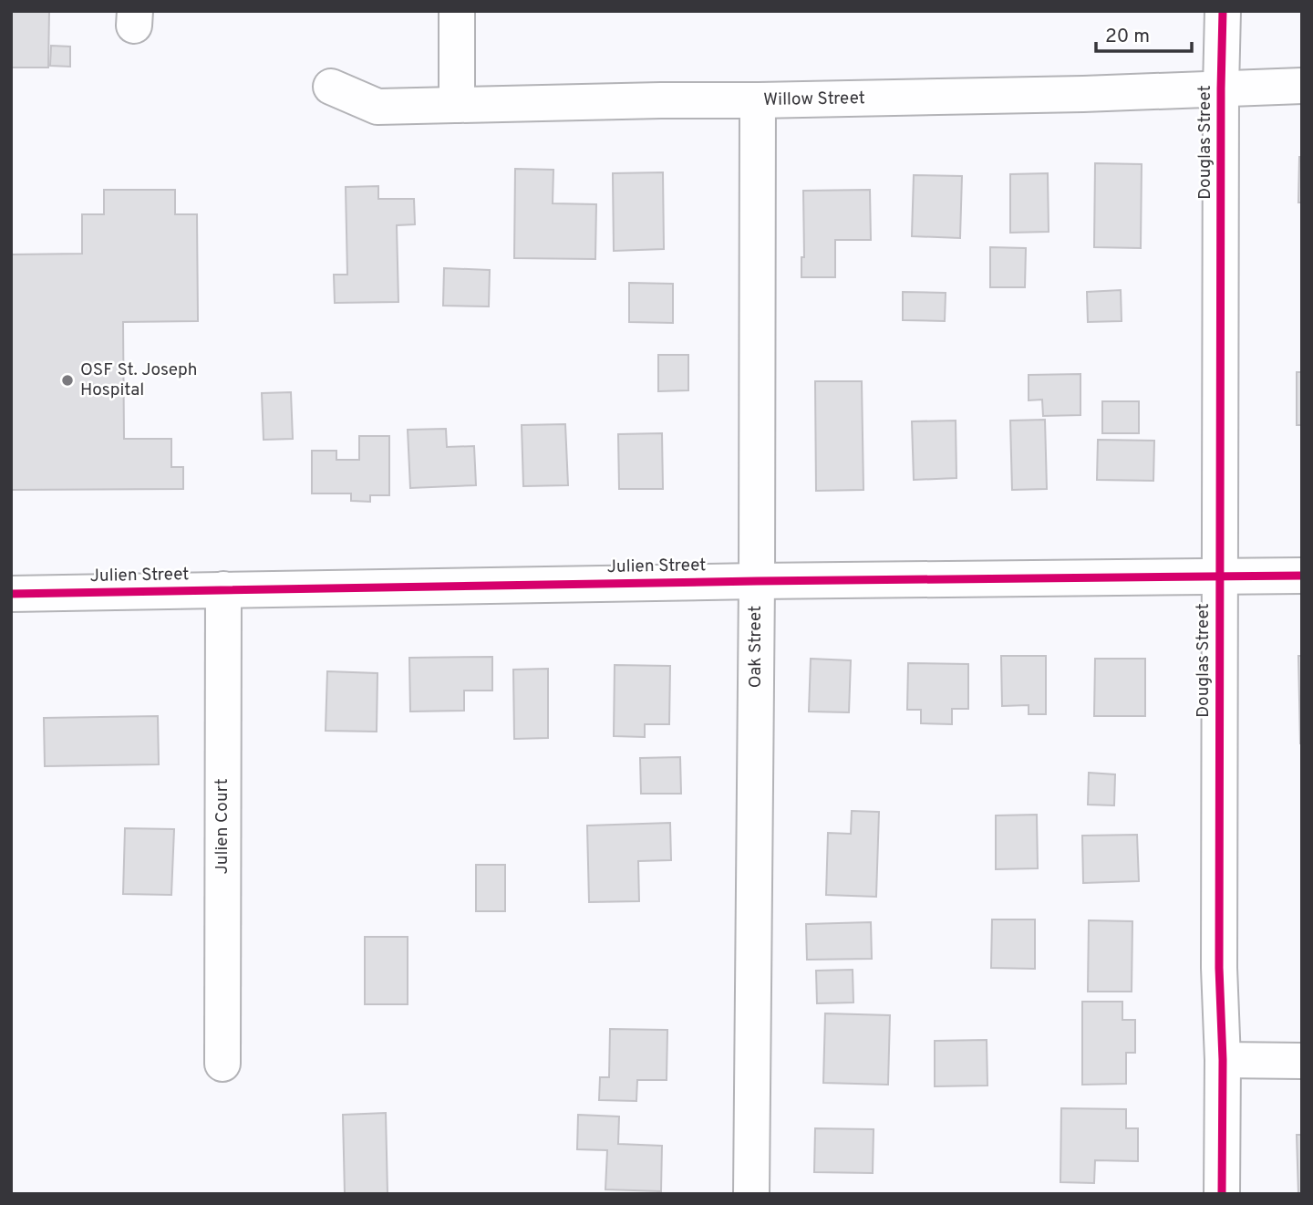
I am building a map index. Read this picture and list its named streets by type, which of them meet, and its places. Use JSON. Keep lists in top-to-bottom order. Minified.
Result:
{"streets":{"street":["Willow Street","Douglas Street","Julien Street","Oak Street","Julien Court"]},"crossings":[["Willow Street","Douglas Street"],["Willow Street","Oak Street"],["Douglas Street","Julien Street"],["Julien Street","Oak Street"],["Julien Street","Julien Court"]],"places":["OSF St. Joseph Hospital"],"scale_bar":"20 m"}
